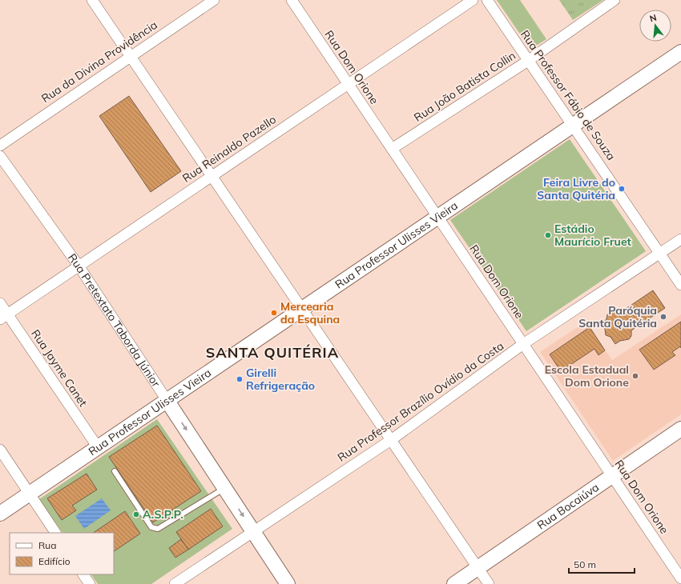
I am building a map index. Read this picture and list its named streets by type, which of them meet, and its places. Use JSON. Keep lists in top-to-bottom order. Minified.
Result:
{"streets":{"street":["Rua da Divina Providência","Rua Dom Orione","Rua João Batista Collin","Rua Professor Fábio de Souza","Rua Reinaldo Pazello","Rua Professor Ulisses Vieira","Rua Pretextato Taborda Júnior","Rua Jayme Canet","Rua Professor Brazílio Ovídio da Costa","Rua Bocaiúva"]},"crossings":[["Rua Dom Orione","Rua João Batista Collin"],["Rua Dom Orione","Rua Reinaldo Pazello"],["Rua Dom Orione","Rua Professor Ulisses Vieira"],["Rua Dom Orione","Rua Professor Brazílio Ovídio da Costa"],["Rua Dom Orione","Rua Bocaiúva"],["Rua João Batista Collin","Rua Professor Fábio de Souza"],["Rua Professor Fábio de Souza","Rua Professor Ulisses Vieira"],["Rua Professor Fábio de Souza","Rua Professor Brazílio Ovídio da Costa"],["Rua Reinaldo Pazello","Rua Pretextato Taborda Júnior"],["Rua Reinaldo Pazello","Rua Jayme Canet"],["Rua Professor Ulisses Vieira","Rua Pretextato Taborda Júnior"],["Rua Professor Ulisses Vieira","Rua Jayme Canet"],["Rua Pretextato Taborda Júnior","Rua Professor Brazílio Ovídio da Costa"]],"districts":["SANTA QUITÉRIA"],"places":["Feira Livre do Santa Quitéria","Estádio Maurício Fruet","Mercearia da Esquina","Paróquia Santa Quitéria","Escola Estadual Dom Orione","Girelli Refrigeração","A.S.P.P."],"legend":["Rua","Edifício"],"scale_bar":"50 m","north":"top"}
